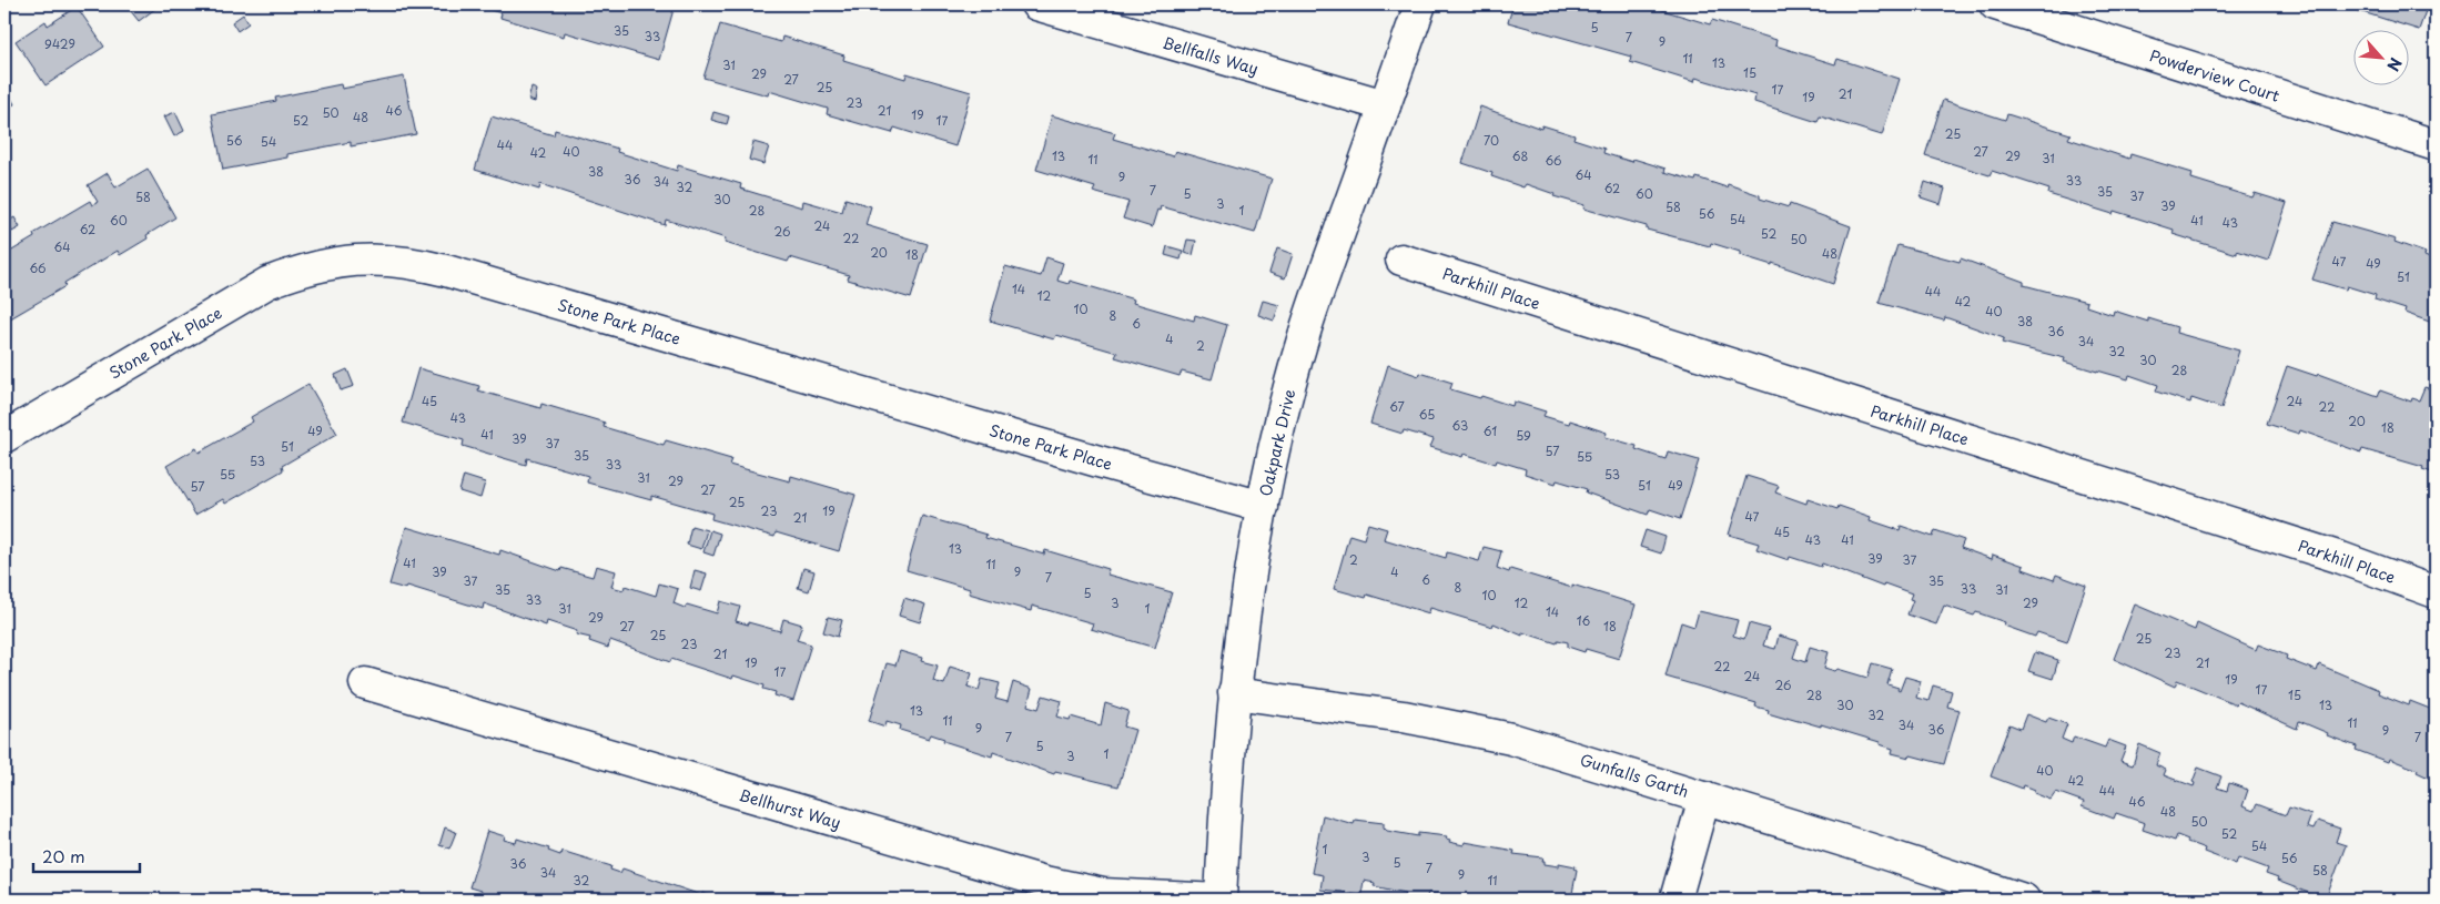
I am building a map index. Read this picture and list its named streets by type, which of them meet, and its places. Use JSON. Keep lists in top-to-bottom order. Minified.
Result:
{"streets":{"street":["Bellfalls Way","Powderview Court","Parkhill Place","Stone Park Place","Oakpark Drive","Gunfalls Garth","Bellhurst Way"]},"crossings":[["Bellfalls Way","Oakpark Drive"],["Stone Park Place","Oakpark Drive"],["Oakpark Drive","Gunfalls Garth"],["Oakpark Drive","Bellhurst Way"]],"house_numbers":["5","35","33","7","9","9429","11","13","31","15","29","27","25","17","21","19","23","46","21","50","19","48","52","17","25","56","70","54","44","40","27","42","13","68","29","31","11","66","38","64","9","36","33","34","32","62","7","35","5","60","37","58","30","3","39","58","28","1","56","54","60","41","43","24","62","26","52","22","50","64","20","48","18","47","49","66","51","14","44","12","42","10","40","8","38","6","36","4","34","2","32","30","28","45","24","67","22","65","43","20","63","18","49","61","41","59","39","37","51","57","35","55","53","33","55","53","31","29","51","49","57","27","25","23","19","47","21","45","43","41","13","39","2","37","41","11","39","9","4","7","6","37","35","8","33","35","31","5","10","33","3","12","29","31","1","14","29","16","27","18","25","25","23","23","21","19","21","22","17","24","19","26","17","28","15","30","13","13","32","11","11","34","9","36","9","7","7","5","1","3","40","42","44","46","48","50","52","54","1","3","56","5","36","7","58","34","9","32","11"],"scale_bar":"20 m","north":"bottom right"}
